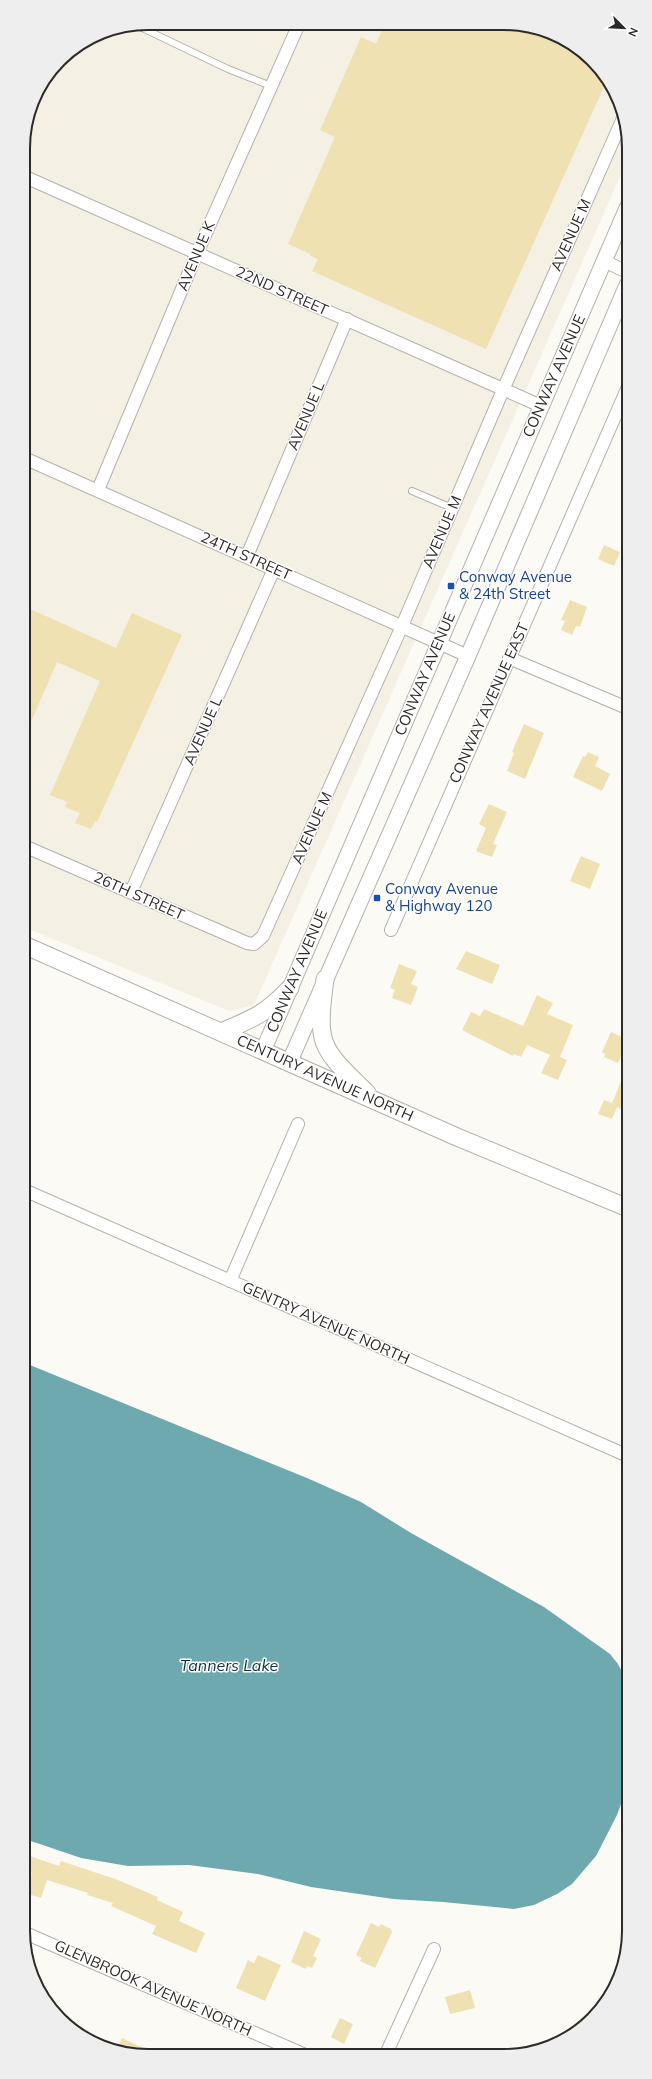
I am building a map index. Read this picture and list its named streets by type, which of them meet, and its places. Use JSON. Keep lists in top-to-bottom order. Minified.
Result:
{"streets":{"main road":["CENTURY AVENUE NORTH"],"street":["AVENUE M","AVENUE K","22ND STREET","CONWAY AVENUE","AVENUE L","24TH STREET","CONWAY AVENUE EAST","26TH STREET","GENTRY AVENUE NORTH","GLENBROOK AVENUE NORTH"]},"crossings":[["AVENUE M","22ND STREET"],["AVENUE M","24TH STREET"],["AVENUE M","26TH STREET"],["AVENUE K","22ND STREET"],["AVENUE K","24TH STREET"],["22ND STREET","CONWAY AVENUE"],["22ND STREET","AVENUE L"],["CONWAY AVENUE","24TH STREET"],["CONWAY AVENUE","CENTURY AVENUE NORTH"],["AVENUE L","24TH STREET"],["AVENUE L","26TH STREET"]],"water":["Tanners Lake"],"places":{"transit":["Conway Avenue & 24th Street","Conway Avenue & Highway 120"]},"north":"bottom right"}
